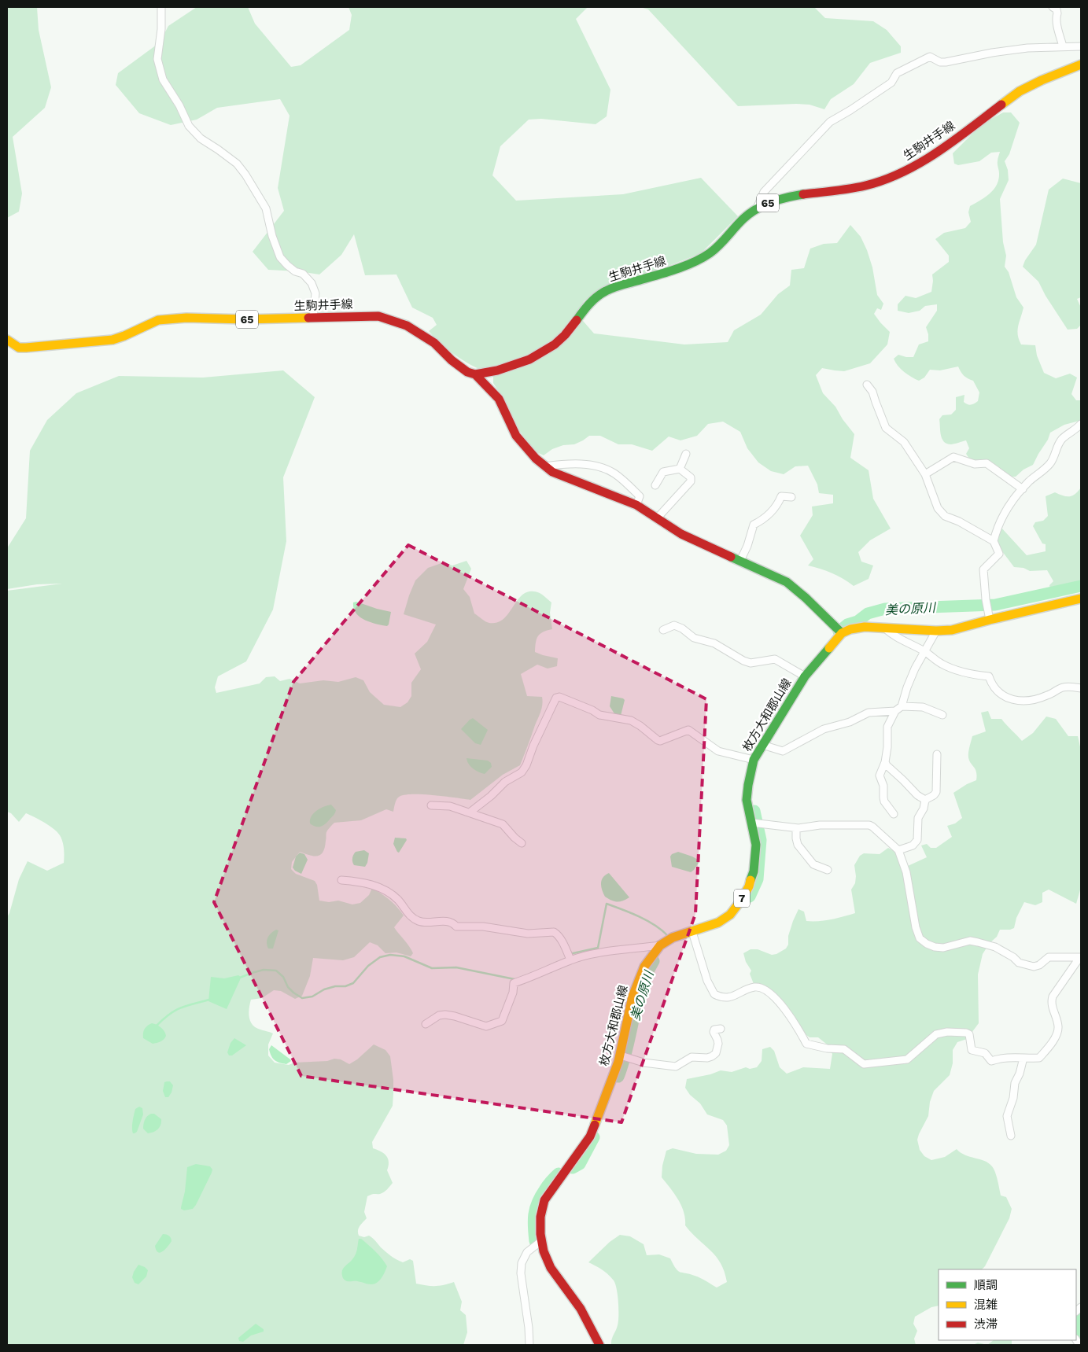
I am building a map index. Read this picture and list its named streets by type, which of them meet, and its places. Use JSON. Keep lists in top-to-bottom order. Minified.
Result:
{"streets":{"main road":["生駒井手線","65","枚方大和郡山線","7"]},"water":["美の原川"],"legend":["順調","混雑","渋滞"]}
